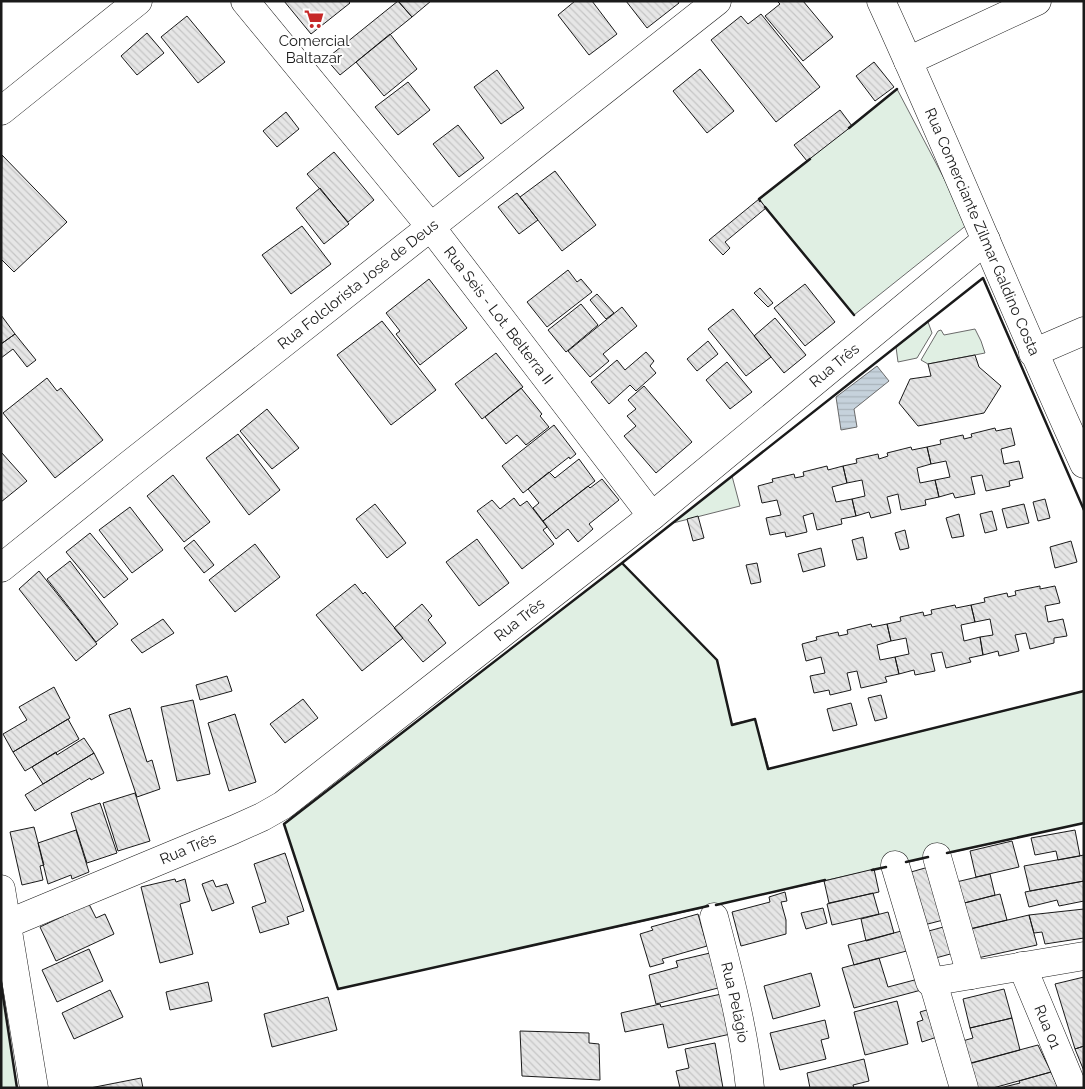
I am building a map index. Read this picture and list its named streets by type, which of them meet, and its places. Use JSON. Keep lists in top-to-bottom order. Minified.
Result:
{"streets":{"street":["Rua Comerciante Zilmar Galdino Costa","Rua Folclorista José de Deus","Rua Seis - Lot. Belterra II","Rua Três","Rua Pelágio","Rua 01"]},"crossings":[["Rua Comerciante Zilmar Galdino Costa","Rua Três"],["Rua Folclorista José de Deus","Rua Seis - Lot. Belterra II"],["Rua Seis - Lot. Belterra II","Rua Três"]],"places":{"supermarket":["Comercial Baltazar"]}}
